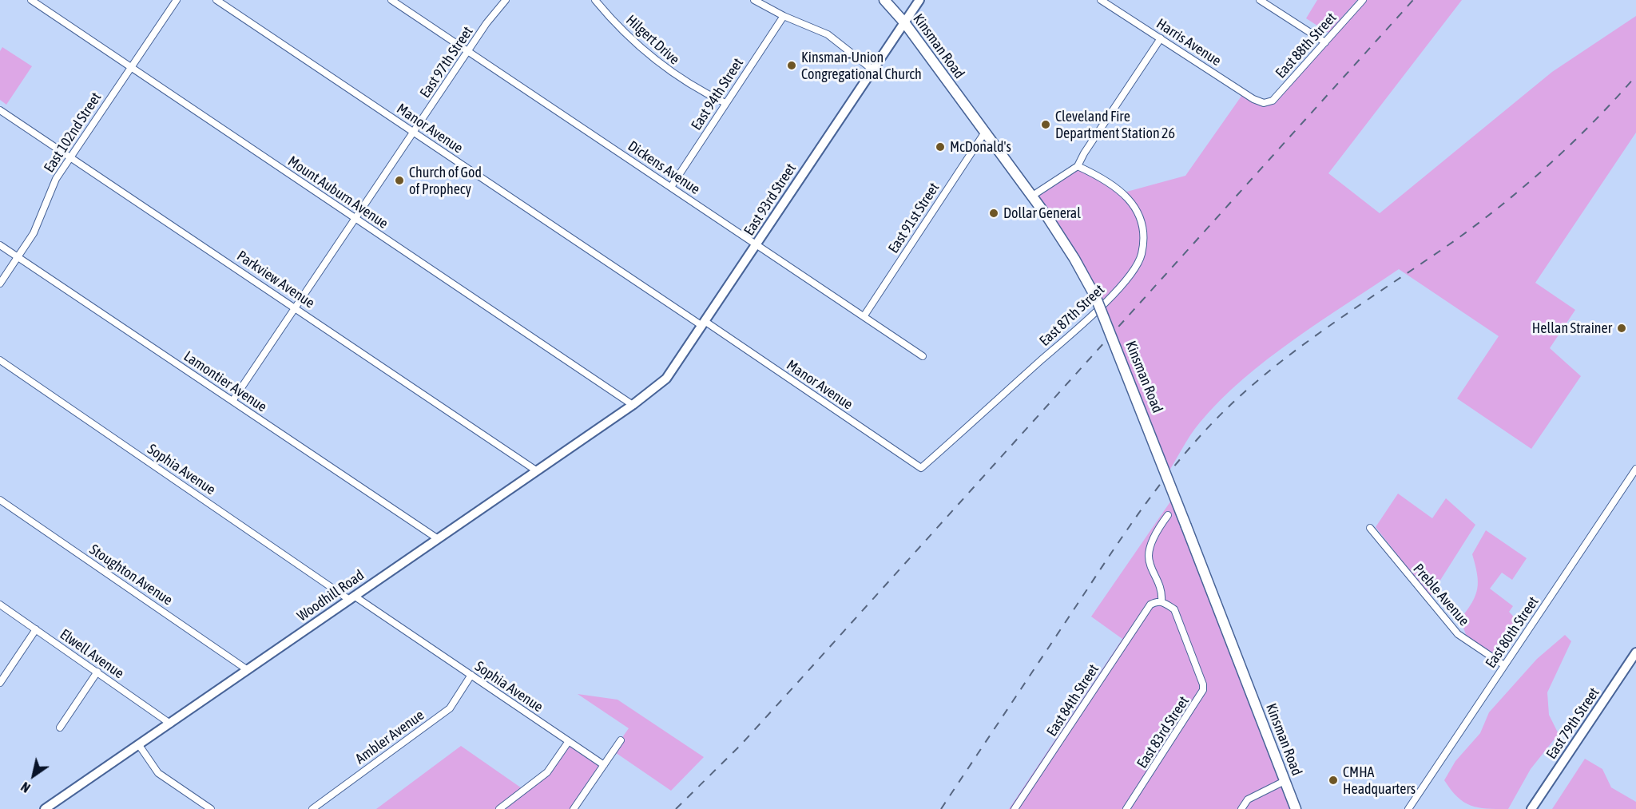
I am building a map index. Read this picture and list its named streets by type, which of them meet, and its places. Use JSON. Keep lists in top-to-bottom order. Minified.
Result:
{"streets":{"main road":["Kinsman Road","East 93rd Street","Woodhill Road","East 79th Street"],"street":["Hilgert Drive","Harris Avenue","East 88th Street","East 97th Street","East 94th Street","Manor Avenue","East 102nd Street","Dickens Avenue","Mount Auburn Avenue","East 91st Street","Parkview Avenue","East 87th Street","Lamontier Avenue","Sophia Avenue","Stoughton Avenue","Preble Avenue","East 80th Street","Elwell Avenue","East 84th Street","East 83rd Street","Ambler Avenue"]},"crossings":[["Hilgert Drive","East 94th Street"],["Harris Avenue","East 88th Street"],["Kinsman Road","East 93rd Street"],["Kinsman Road","East 91st Street"],["East 97th Street","Manor Avenue"],["East 97th Street","Dickens Avenue"],["East 97th Street","Mount Auburn Avenue"],["East 97th Street","Parkview Avenue"],["East 97th Street","Lamontier Avenue"],["East 94th Street","Dickens Avenue"],["Manor Avenue","East 93rd Street"],["Manor Avenue","East 87th Street"],["East 102nd Street","Mount Auburn Avenue"],["East 102nd Street","Parkview Avenue"],["East 102nd Street","Lamontier Avenue"],["Dickens Avenue","East 93rd Street"],["Dickens Avenue","East 91st Street"],["Mount Auburn Avenue","East 93rd Street"],["Mount Auburn Avenue","Woodhill Road"],["East 93rd Street","Woodhill Road"],["Parkview Avenue","Woodhill Road"],["Lamontier Avenue","Woodhill Road"],["Sophia Avenue","Woodhill Road"],["Sophia Avenue","Ambler Avenue"],["Stoughton Avenue","Woodhill Road"],["Preble Avenue","East 80th Street"],["Woodhill Road","Elwell Avenue"],["East 84th Street","East 83rd Street"]],"places":["Kinsman-Union Congregational Church","Cleveland Fire Department Station 26","McDonald's","Church of God of Prophecy","Dollar General","Hellan Strainer","CMHA Headquarters"],"north":"bottom left"}
